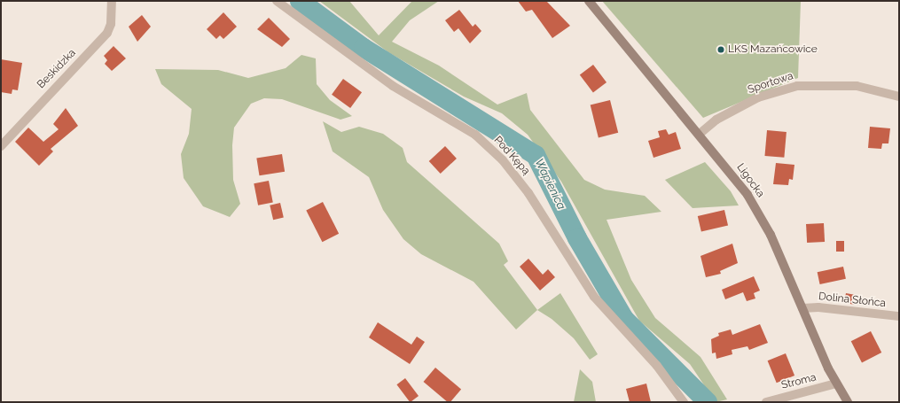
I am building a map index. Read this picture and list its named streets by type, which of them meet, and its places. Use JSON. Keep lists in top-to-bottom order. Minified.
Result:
{"streets":{"street":["Beskidzka","Sportowa","Pod Kępą","Ligocka","Dolina Słońca","Stroma"]},"crossings":[["Sportowa","Ligocka"],["Ligocka","Dolina Słońca"],["Ligocka","Stroma"]],"water":["Wapienica"],"places":["LKS Mazańcowice"]}
